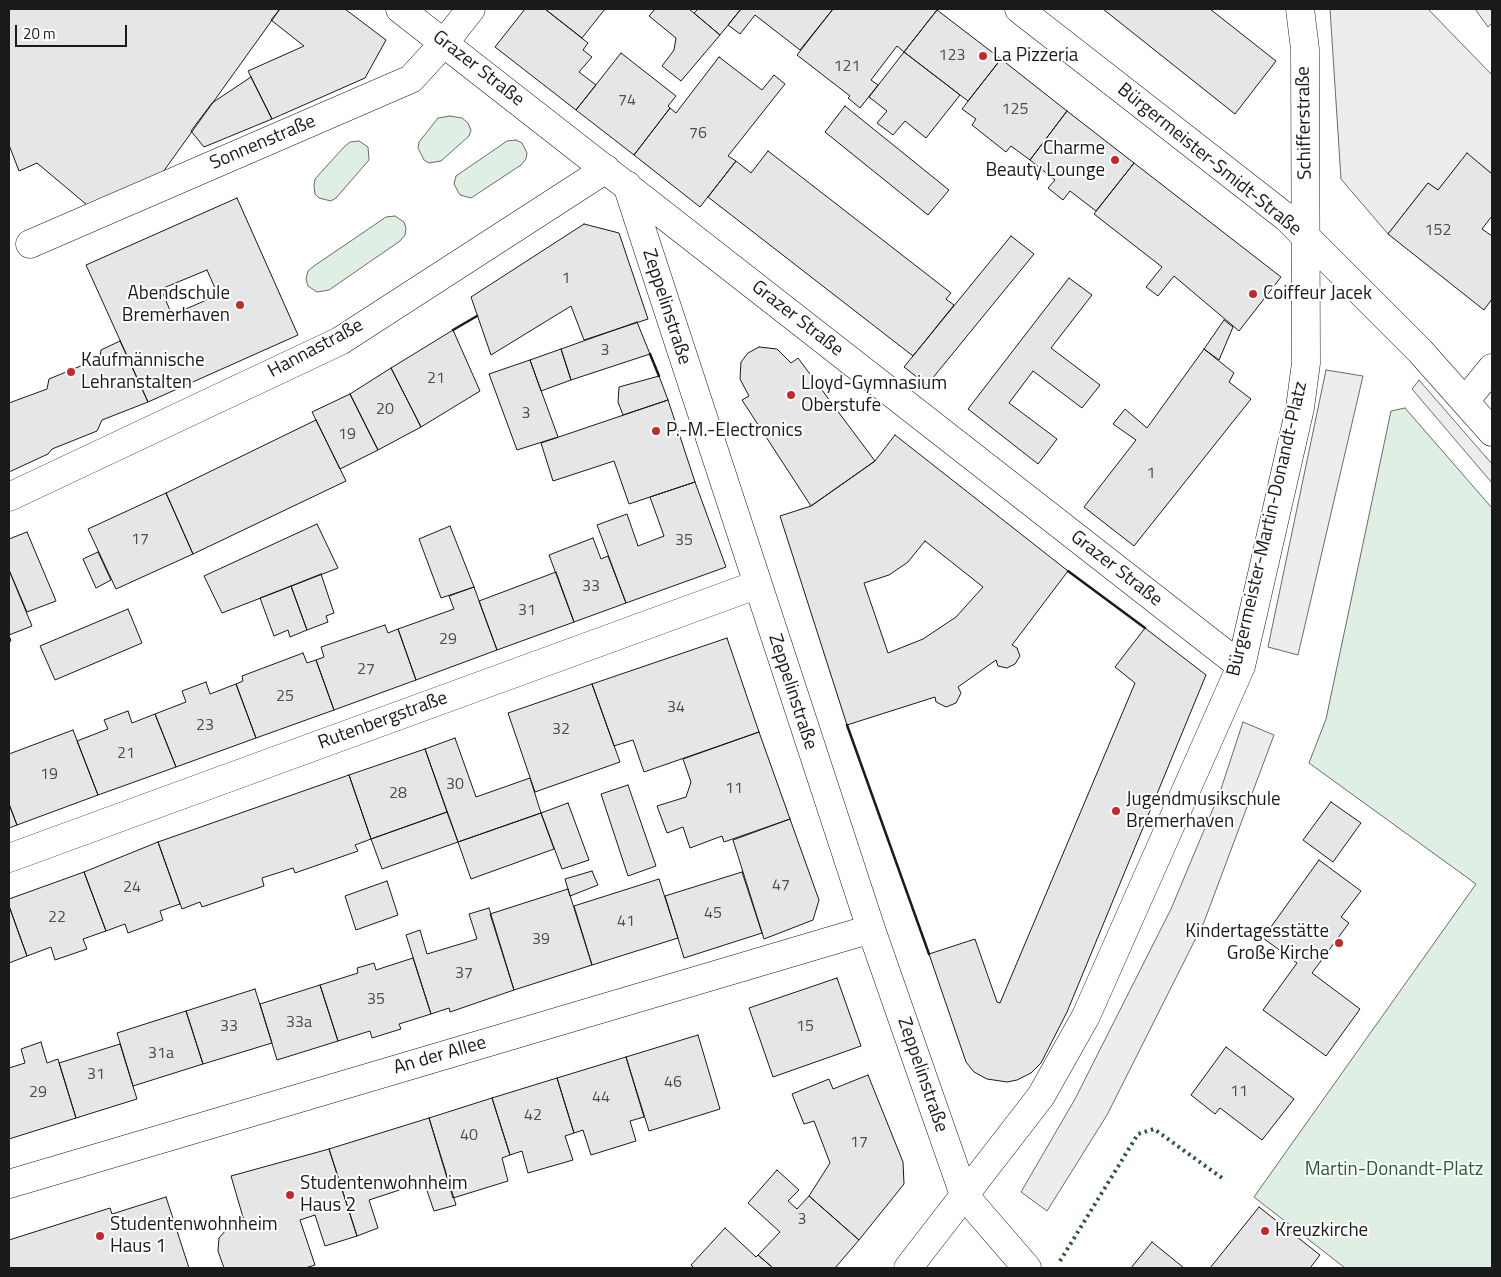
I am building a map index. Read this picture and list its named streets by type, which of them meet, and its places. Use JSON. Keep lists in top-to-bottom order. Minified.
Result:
{"streets":{"street":["Grazer Straße","Schifferstraße","Sonnenstraße","Bürgermeister-Smidt-Straße","Zeppelinstraße","Hannastraße","Bürgermeister-Martin-Donandt-Platz","Rutenbergstraße","An der Allee"]},"crossings":[["Grazer Straße","Sonnenstraße"],["Grazer Straße","Zeppelinstraße"],["Grazer Straße","Hannastraße"],["Grazer Straße","Bürgermeister-Martin-Donandt-Platz"],["Schifferstraße","Bürgermeister-Smidt-Straße"],["Schifferstraße","Bürgermeister-Martin-Donandt-Platz"],["Bürgermeister-Smidt-Straße","Bürgermeister-Martin-Donandt-Platz"],["Zeppelinstraße","Hannastraße"],["Zeppelinstraße","Bürgermeister-Martin-Donandt-Platz"],["Zeppelinstraße","Rutenbergstraße"],["Zeppelinstraße","An der Allee"]],"parks":["Martin-Donandt-Platz"],"places":["La Pizzeria","Charme Beauty Lounge","Coiffeur Jacek","Abendschule Bremerhaven","Kaufmännische Lehranstalten","Lloyd-Gymnasium Oberstufe","P.-M.-Electronics","Jugendmusikschule Bremerhaven","Kindertagesstätte Große Kirche","Studentenwohnheim Haus 2","Kreuzkirche","Studentenwohnheim Haus 1"],"house_numbers":["123","121","74","125","76","152","1","3","21","20","3","19","1","17","35","33","31","29","27","25","34","23","32","21","19","30","11","28","47","24","45","22","41","39","37","35","33a","33","15","31a","31","46","11","29","44","42","40","17","3"],"scale_bar":"20 m"}
